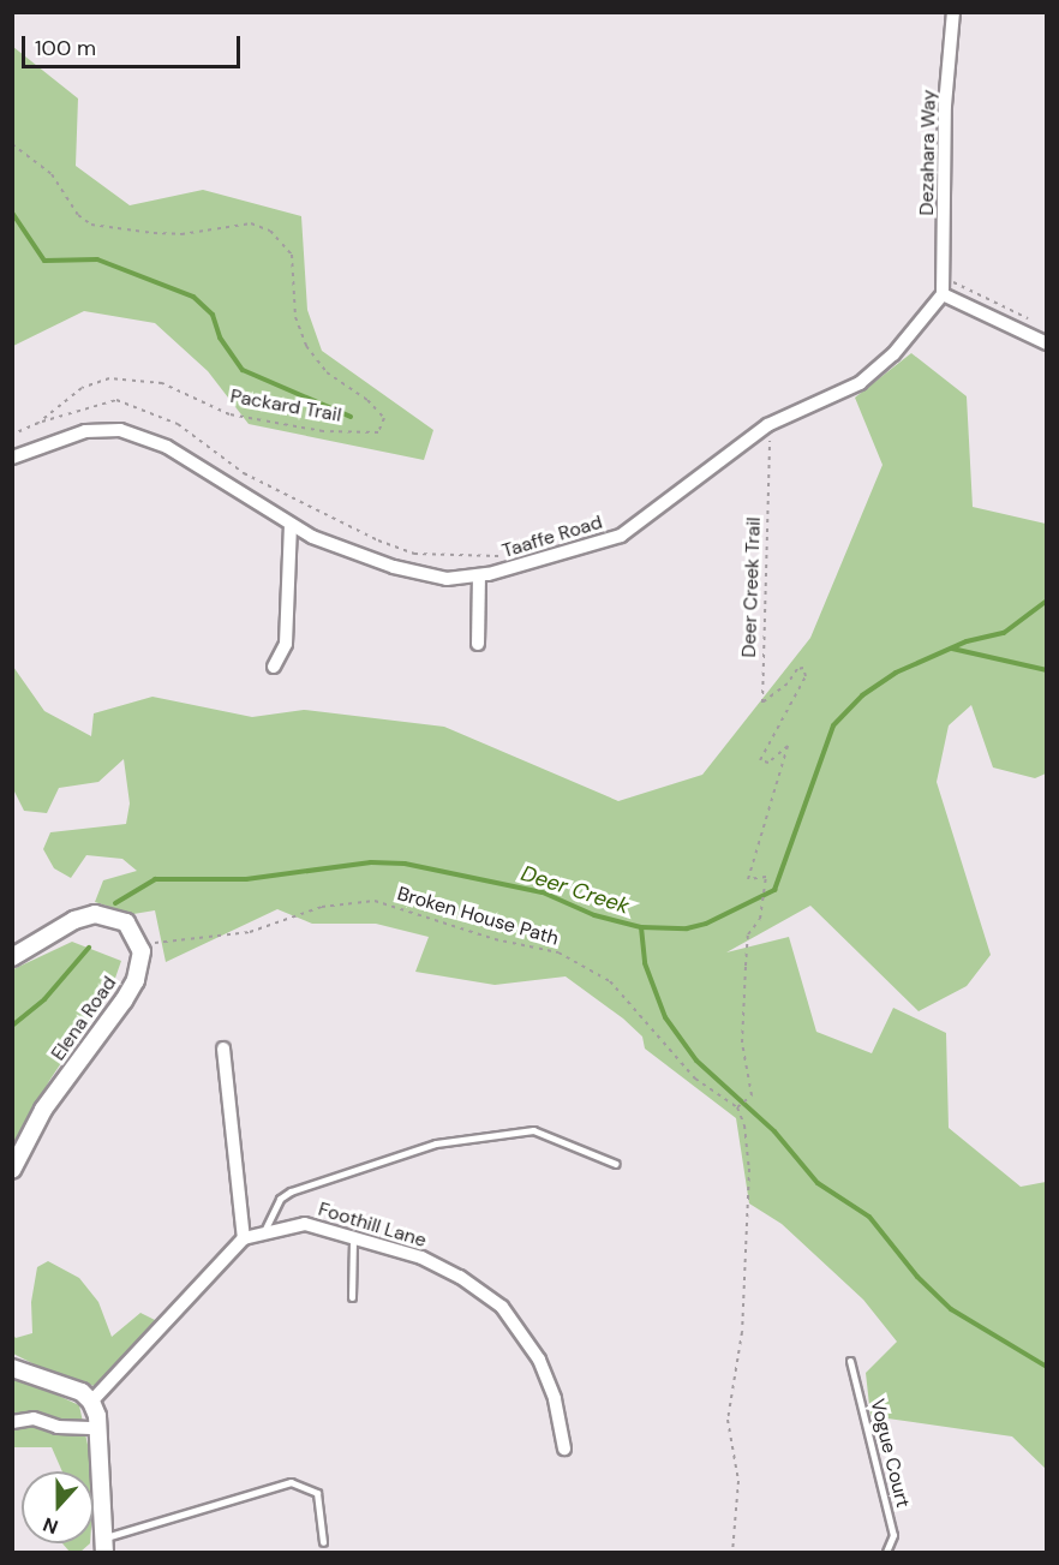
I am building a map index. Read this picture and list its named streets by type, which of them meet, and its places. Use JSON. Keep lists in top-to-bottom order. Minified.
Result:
{"streets":{"street":["Dezahara Way","Taaffe Road","Elena Road","Foothill Lane"],"lane":["Vogue Court"],"path":["Packard Trail","Deer Creek Trail","Broken House Path"]},"crossings":[["Dezahara Way","Taaffe Road"],["Taaffe Road","Deer Creek Trail"],["Deer Creek Trail","Broken House Path"],["Broken House Path","Elena Road"]],"water":["Deer Creek"],"scale_bar":"100 m","north":"bottom"}
